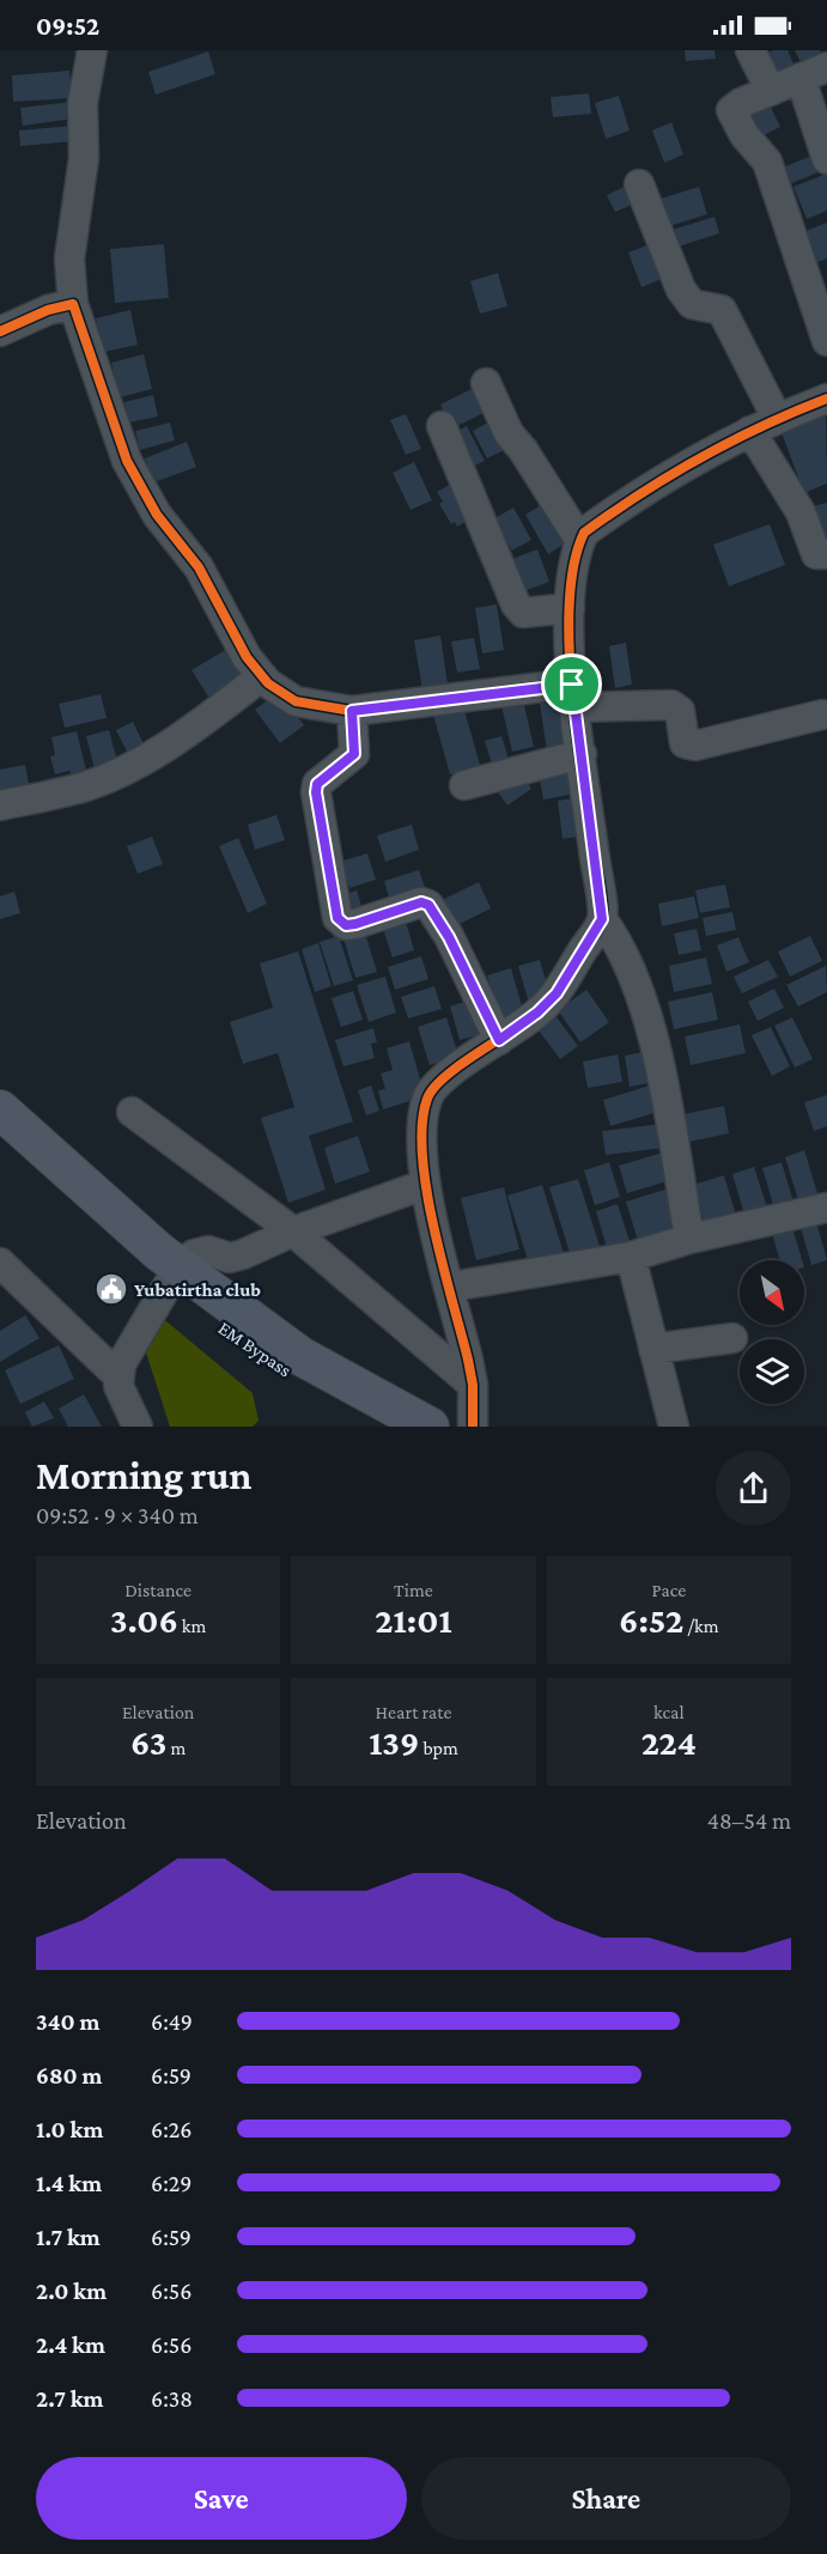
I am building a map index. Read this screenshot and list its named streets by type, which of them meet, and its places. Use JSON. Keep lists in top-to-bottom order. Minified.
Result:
{"streets":{"main road":["EM Bypass"]},"places":{"public building":["Yubatirtha club"]},"north":"bottom right","page":{"status":"09:52","heading":["Morning run","09:52 · 9 × 340 m"],"stats":[["Distance","3.06 km"],["Time","21:01"],["Pace","6:52 /km"],["Elevation","63 m"],["Heart rate","139 bpm"],["kcal","224"]],"chart":["Elevation","48–54 m"],"list":[{"name":"340 m","note":"6:49"},{"name":"680 m","note":"6:59"},{"name":"1.0 km","note":"6:26"},{"name":"1.4 km","note":"6:29"},{"name":"1.7 km","note":"6:59"},{"name":"2.0 km","note":"6:56"},{"name":"2.4 km","note":"6:56"},{"name":"2.7 km","note":"6:38"}],"buttons":["Save","Share"]}}
